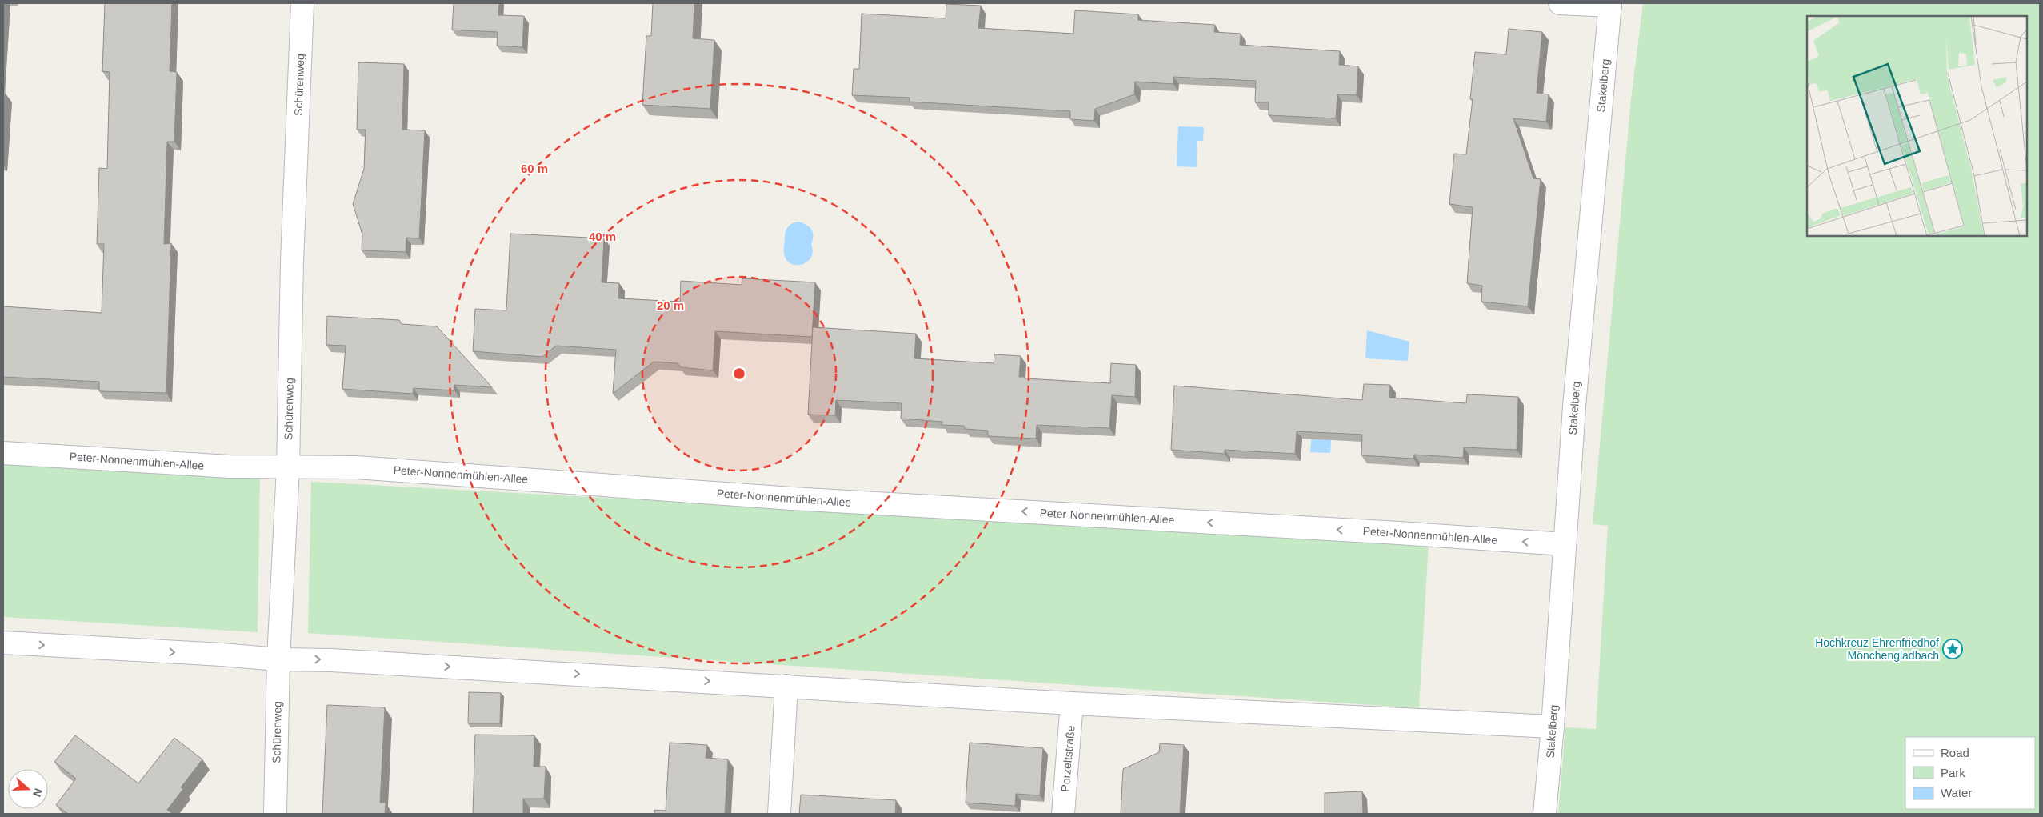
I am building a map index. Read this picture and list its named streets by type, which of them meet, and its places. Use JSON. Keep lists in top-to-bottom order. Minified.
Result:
{"streets":{"street":["Schürenweg","Stakelberg","Peter-Nonnenmühlen-Allee","Porzeltstraße"]},"crossings":[["Schürenweg","Peter-Nonnenmühlen-Allee"],["Stakelberg","Peter-Nonnenmühlen-Allee"]],"places":{"place":["Hochkreuz Ehrenfriedhof Mönchengladbach"]},"legend":["Road","Park","Water"],"north":"right","rings":["60 m","40 m","20 m"]}
